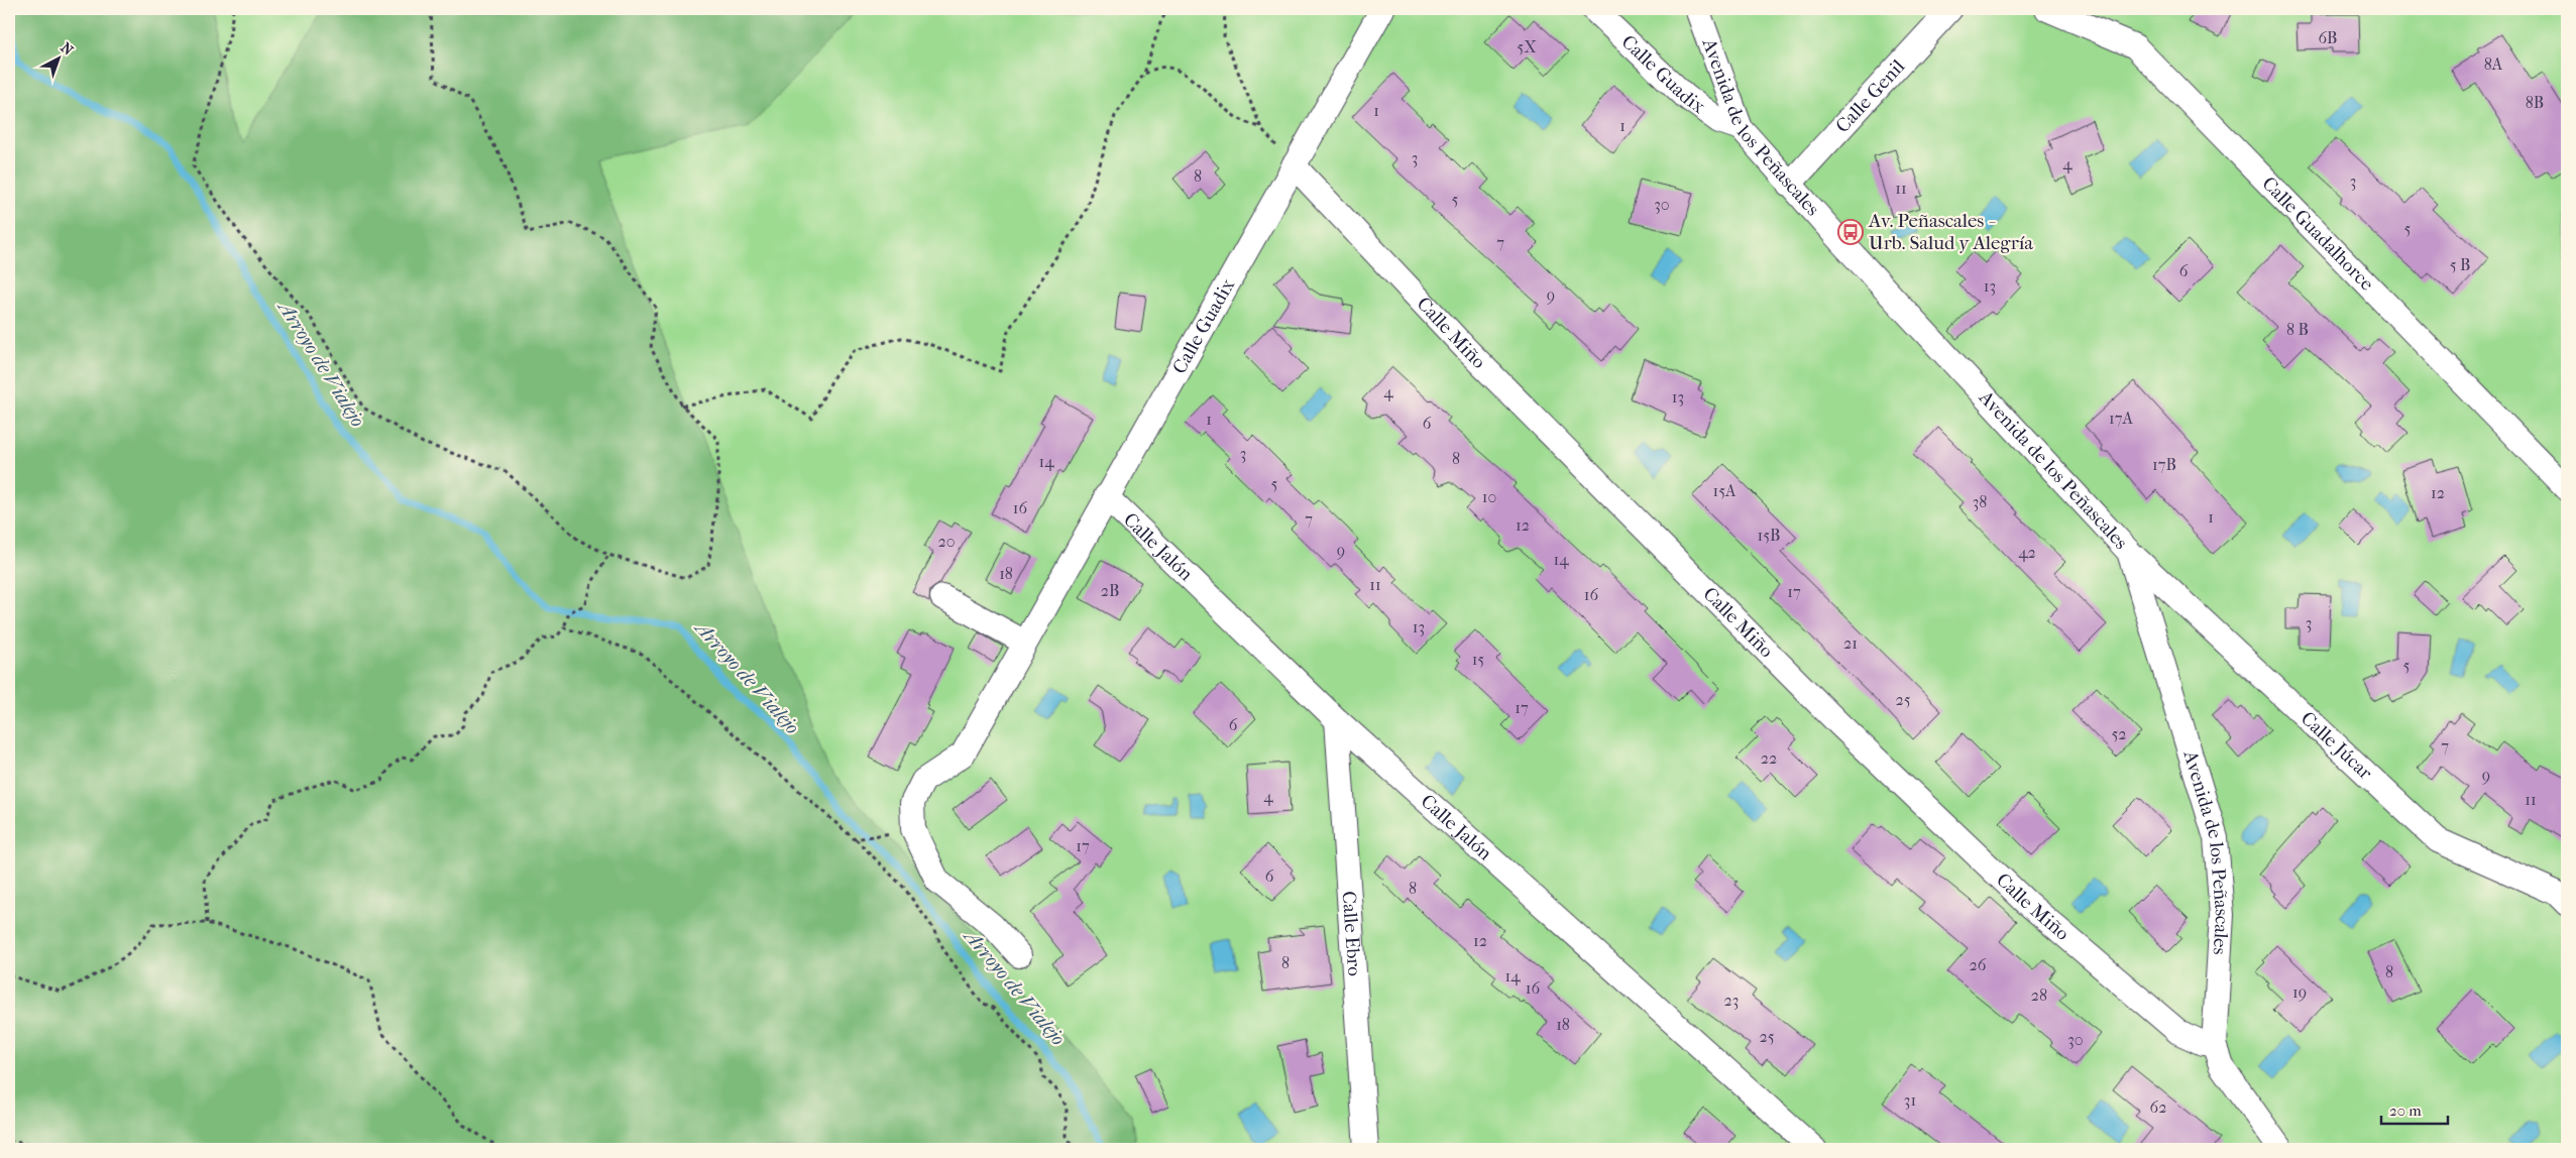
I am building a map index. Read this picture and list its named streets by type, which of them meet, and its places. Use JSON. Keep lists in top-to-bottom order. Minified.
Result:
{"streets":{"street":["Calle Guadix","Calle Genil","Avenida de los Peñascales","Calle Guadalhorce","Calle Miño","Calle Jalón","Calle Júcar","Calle Ebro"]},"crossings":[["Calle Guadix","Avenida de los Peñascales"],["Calle Guadix","Calle Miño"],["Calle Guadix","Calle Jalón"],["Calle Genil","Avenida de los Peñascales"],["Avenida de los Peñascales","Calle Miño"],["Avenida de los Peñascales","Calle Júcar"],["Calle Jalón","Calle Ebro"]],"water":["Arroyo de Vialejo"],"places":{"bus stop":["Av. Peñascales - Urb. Salud y Alegría"]},"house_numbers":["6B","5X","8A","8B","1","1","3","4","8","3","11","5","30","5","7","5 B","6","13","9","8 B","4","13","17A","1","6","3","8","14","17B","5","15A","12","10","38","16","1","7","12","15B","20","9","42","14","18","11","2B","17","16","3","13","21","15","5","25","17","6","52","7","22","9","4","11","17","6","8","12","8","26","8","14","16","19","28","23","18","25","30","31","62"],"scale_bar":"20 m","north":"top right"}
